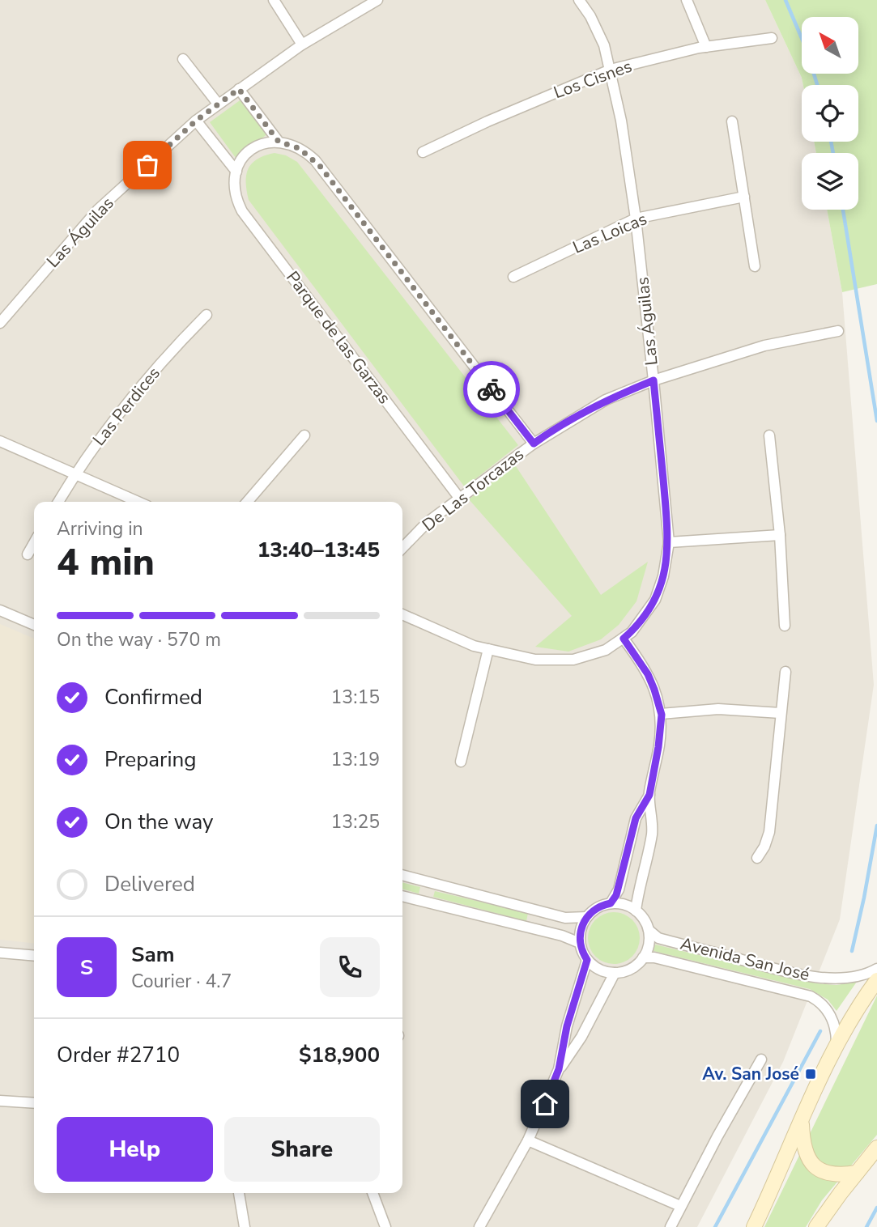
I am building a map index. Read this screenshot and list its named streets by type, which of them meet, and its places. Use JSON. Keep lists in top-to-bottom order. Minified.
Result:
{"streets":{"street":["Los Cisnes","Las Águilas","Las Loicas","Parque de las Garzas","Las Perdices","De Las Torcazas","Avenida San José"]},"crossings":[["Los Cisnes","Las Águilas"],["Las Águilas","Las Loicas"],["Las Águilas","De Las Torcazas"],["Parque de las Garzas","De Las Torcazas"]],"places":{"transit":["Av. San José"]},"north":"top left","page":{"heading":["4 min","Arriving in","13:40–13:45"],"panel":["Sam","Courier · 4.7","Order #2710","$18,900"],"bar":"On the way · 570 m","list":[["Confirmed","13:15"],["Preparing","13:19"],["On the way","13:25"],"Delivered"],"round":"S","buttons":["Help","Share"]}}
